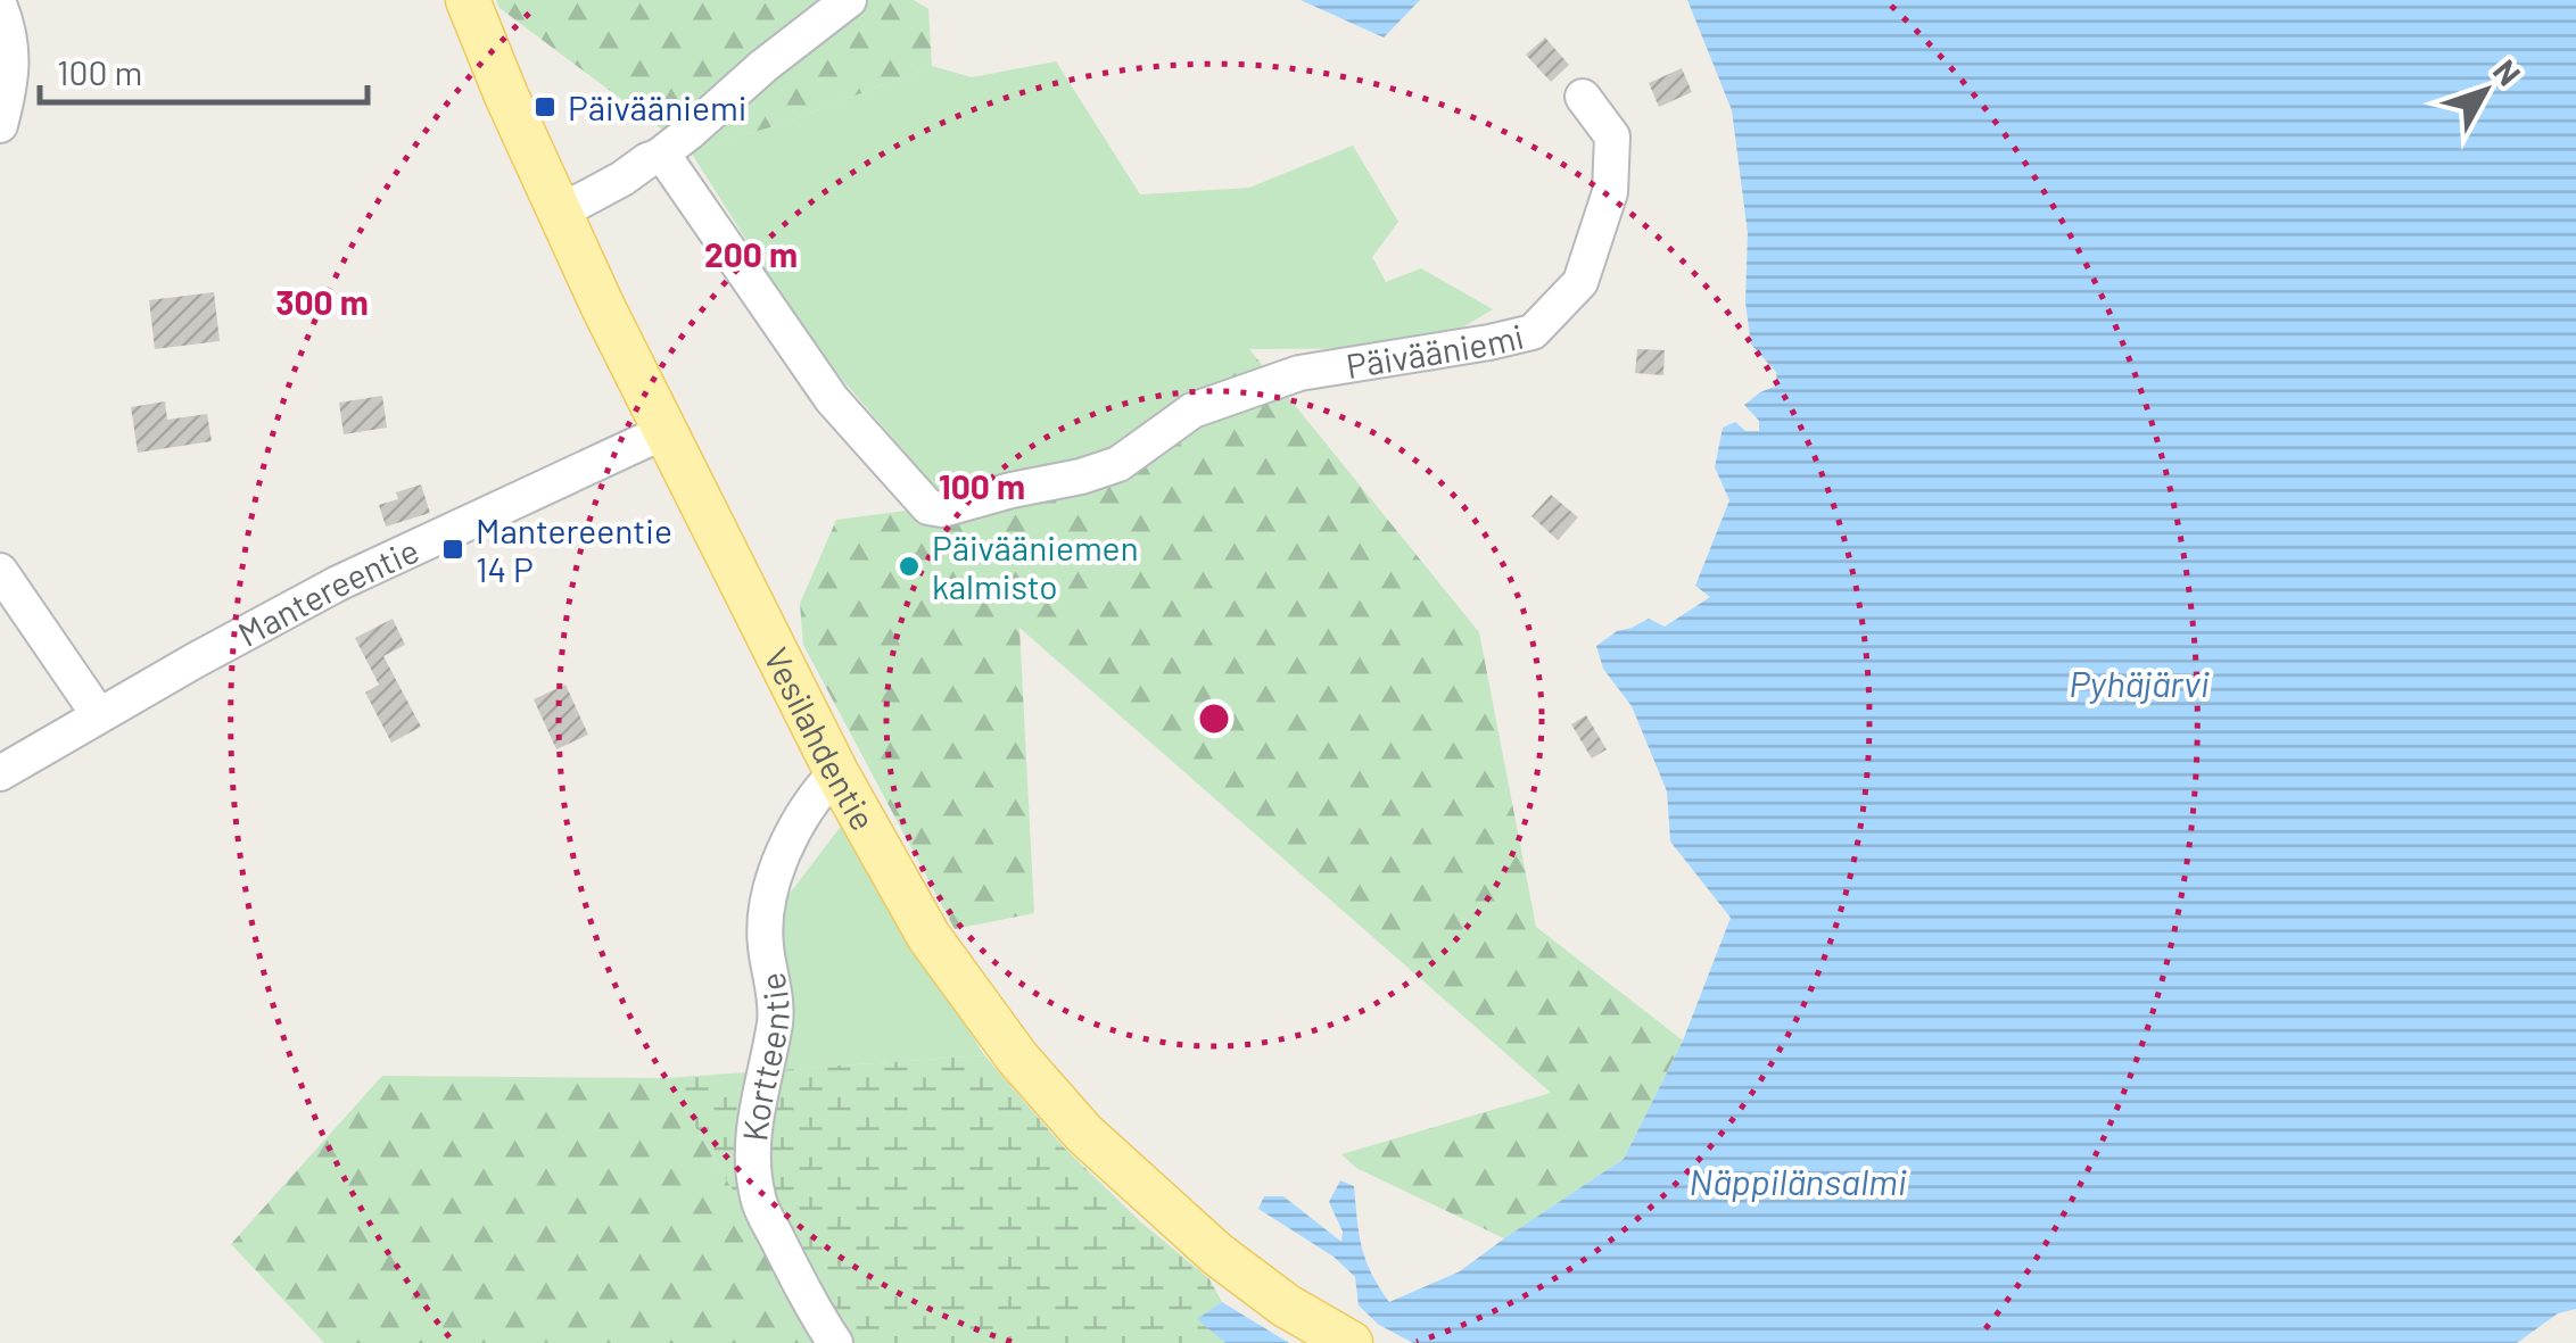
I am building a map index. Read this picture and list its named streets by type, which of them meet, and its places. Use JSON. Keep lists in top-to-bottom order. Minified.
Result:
{"streets":{"main road":["Vesilahdentie"],"street":["Päivääniemi","Mantereentie","Kortteentie"]},"crossings":[["Mantereentie","Vesilahdentie"],["Vesilahdentie","Kortteentie"]],"water":["Pyhäjärvi","Näppilänsalmi"],"places":{"transit":["Päivääniemi","Mantereentie 14 P"],"other":["Päivääniemen kalmisto"]},"scale_bar":"100 m","north":"top right","rings":["200 m","300 m","100 m"]}
